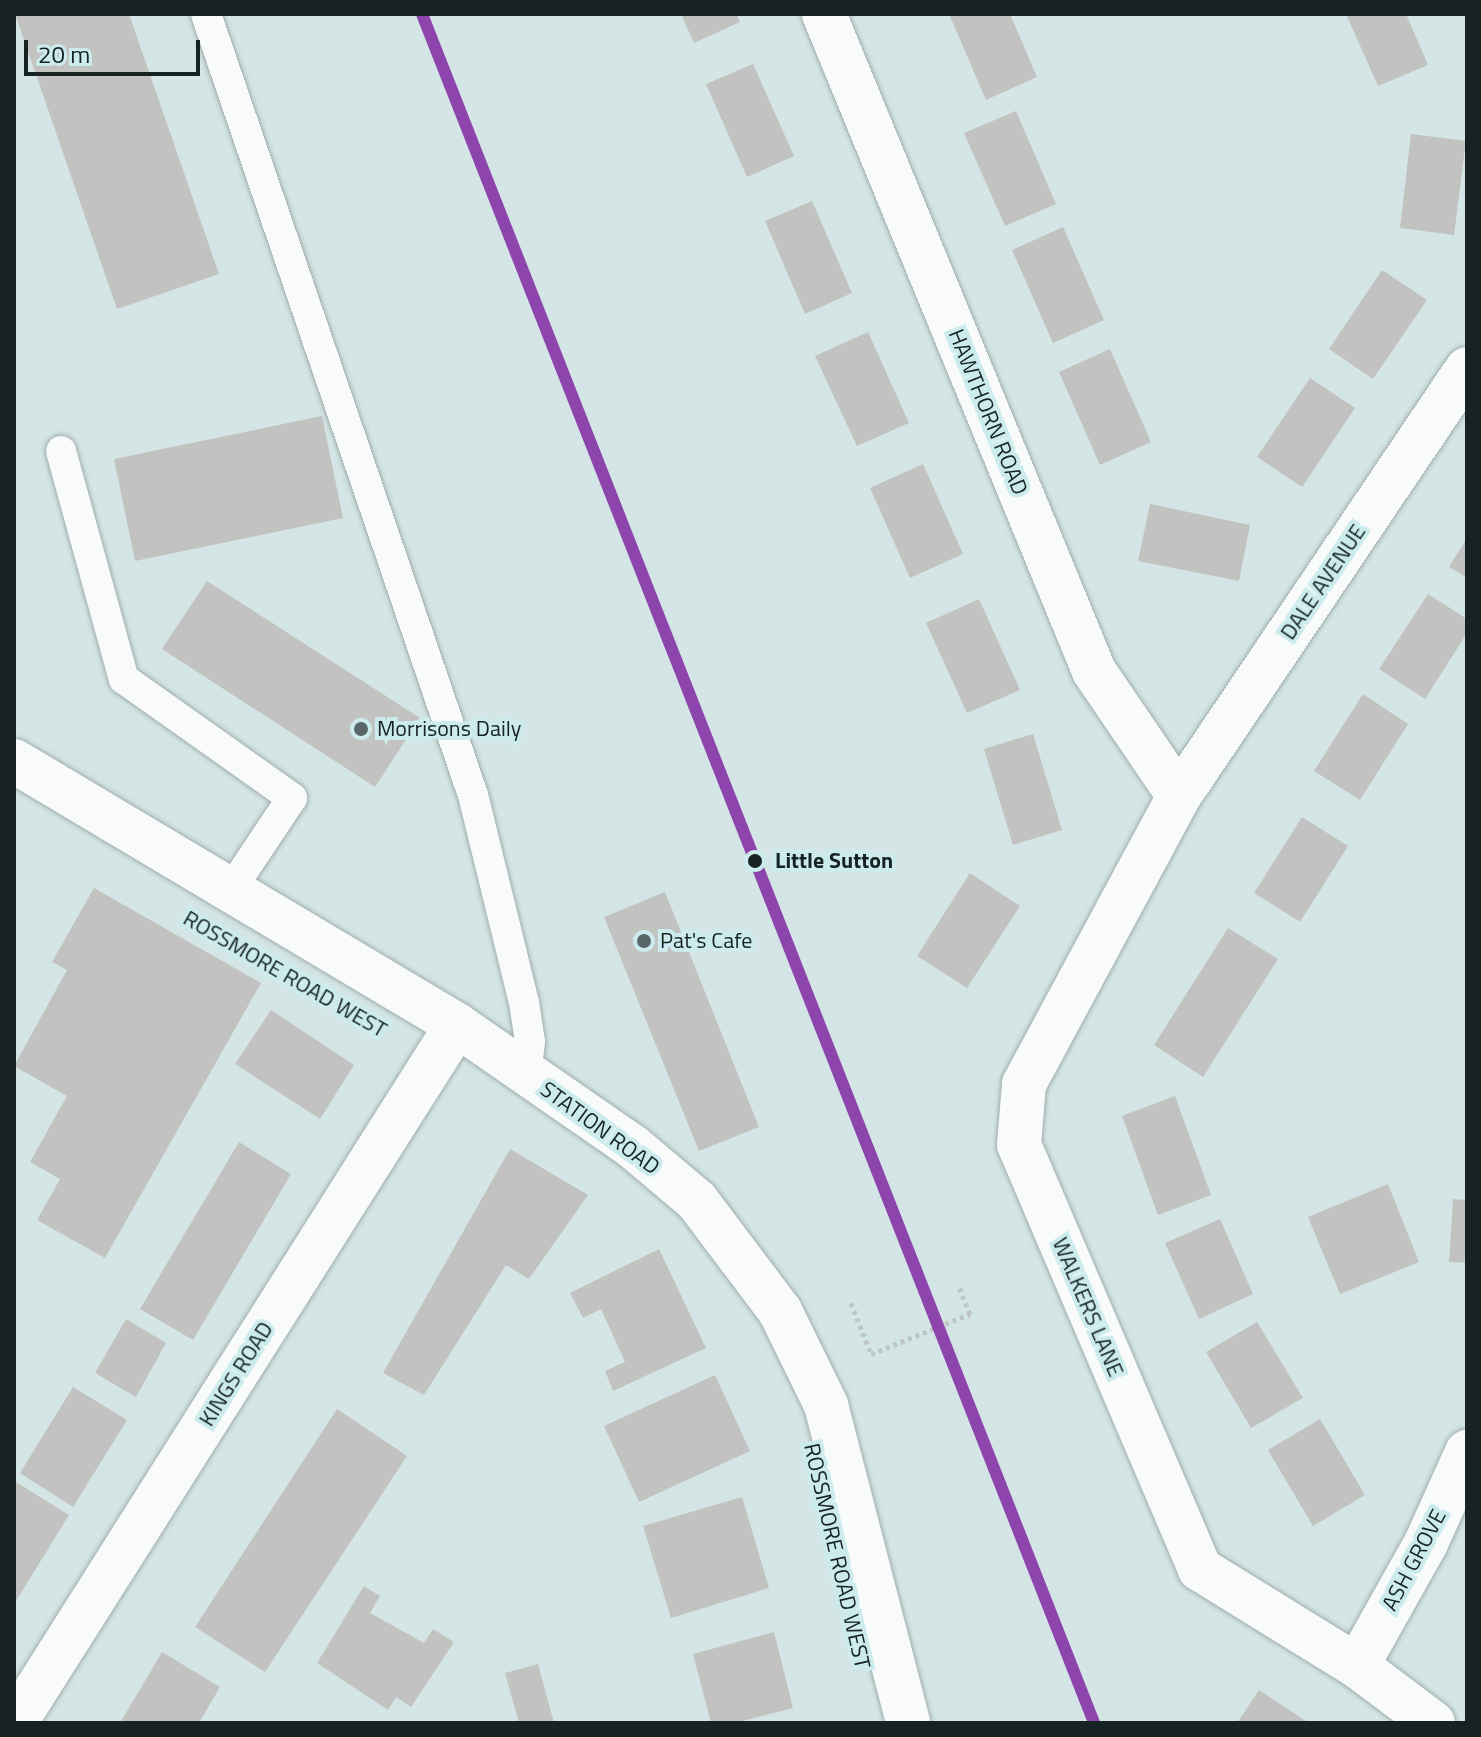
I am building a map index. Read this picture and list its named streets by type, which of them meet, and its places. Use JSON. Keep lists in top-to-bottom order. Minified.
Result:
{"streets":{"street":["HAWTHORN ROAD","DALE AVENUE","STATION ROAD","WALKERS LANE","KINGS ROAD","ASH GROVE"]},"crossings":[["HAWTHORN ROAD","DALE AVENUE"],["HAWTHORN ROAD","WALKERS LANE"],["DALE AVENUE","WALKERS LANE"],["STATION ROAD","KINGS ROAD"],["WALKERS LANE","ASH GROVE"]],"places":["Morrisons Daily","Little Sutton","Pat's Cafe"],"scale_bar":"20 m"}
